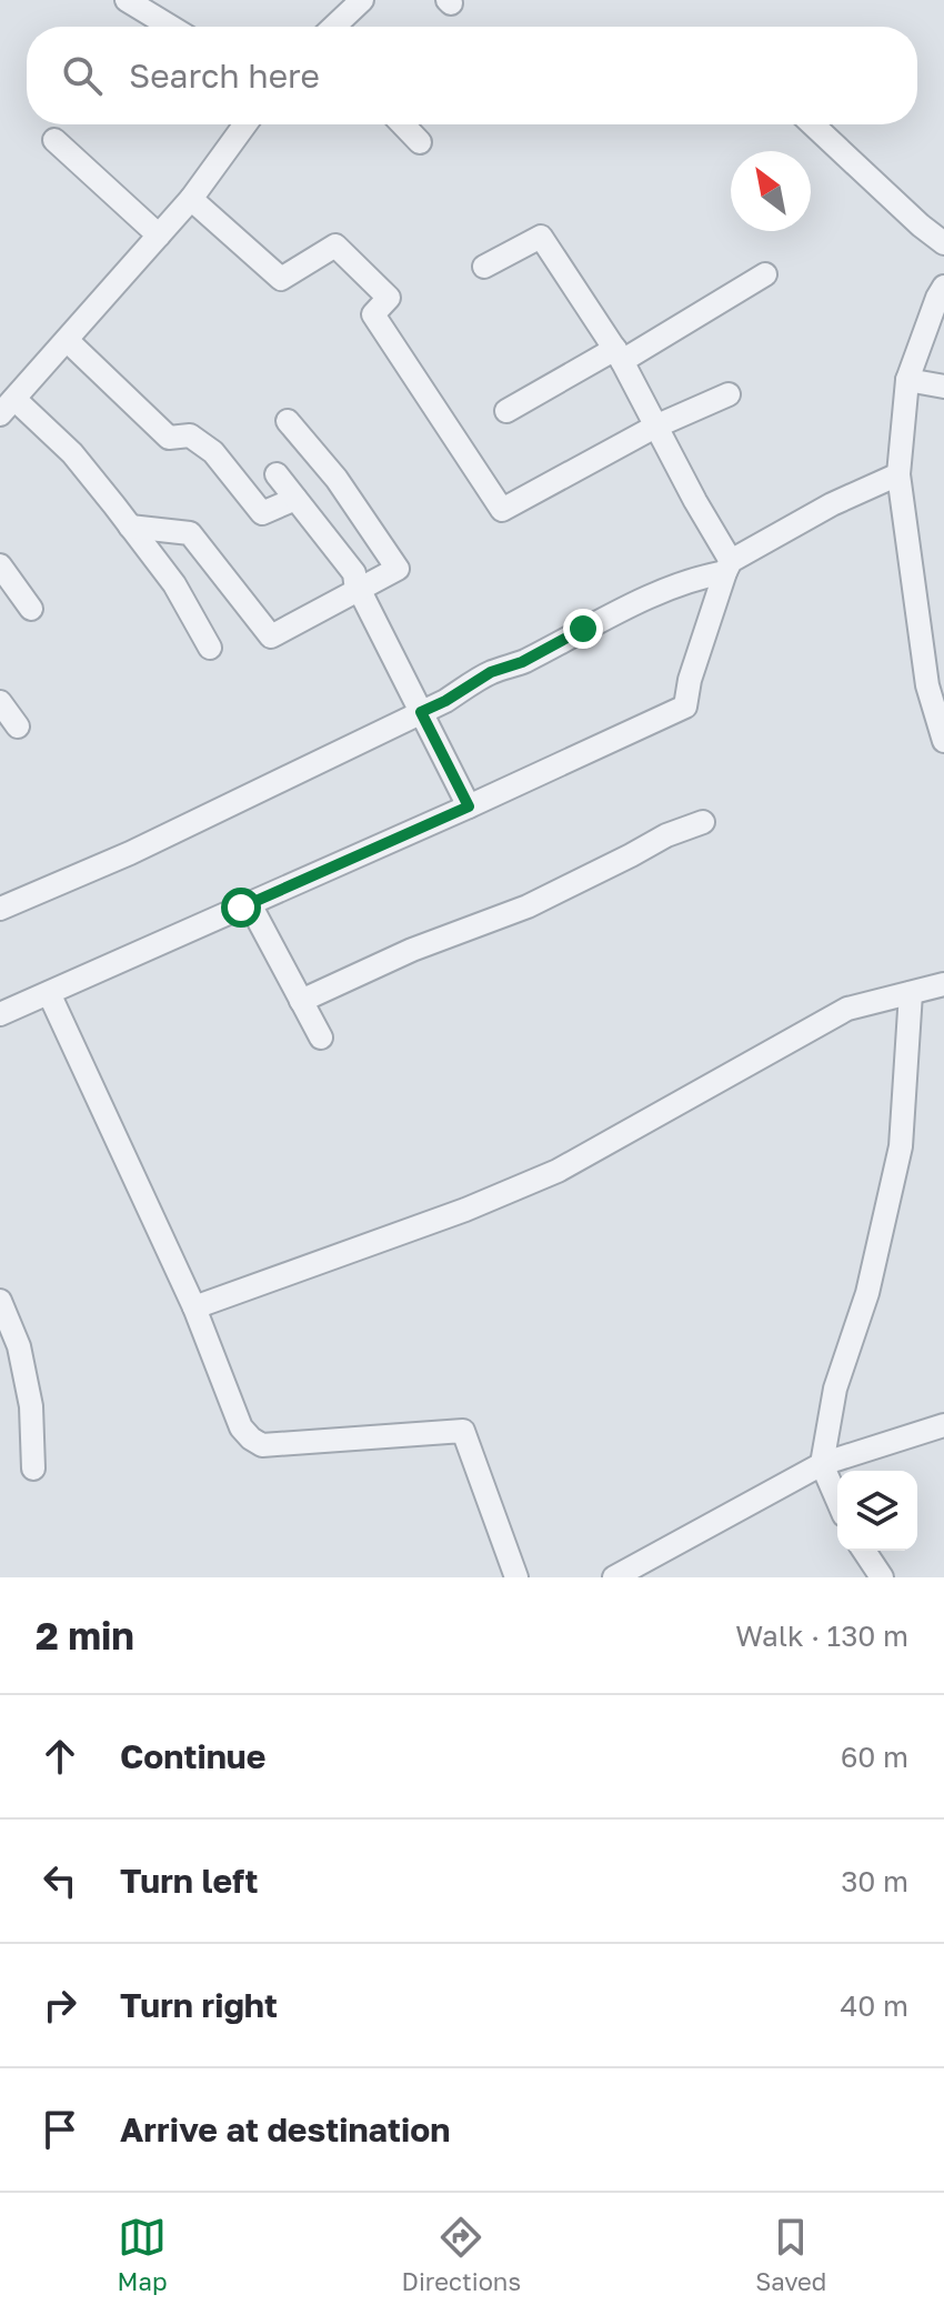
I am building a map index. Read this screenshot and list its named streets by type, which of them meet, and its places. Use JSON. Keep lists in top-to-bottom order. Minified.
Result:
{"north":"top left","page":{"search":"Search here","heading":["2 min","Walk · 130 m"],"list":[["Continue","60 m"],["Turn left","30 m"],["Turn right","40 m"],"Arrive at destination"],"nav":["Map","Directions","Saved"]}}
